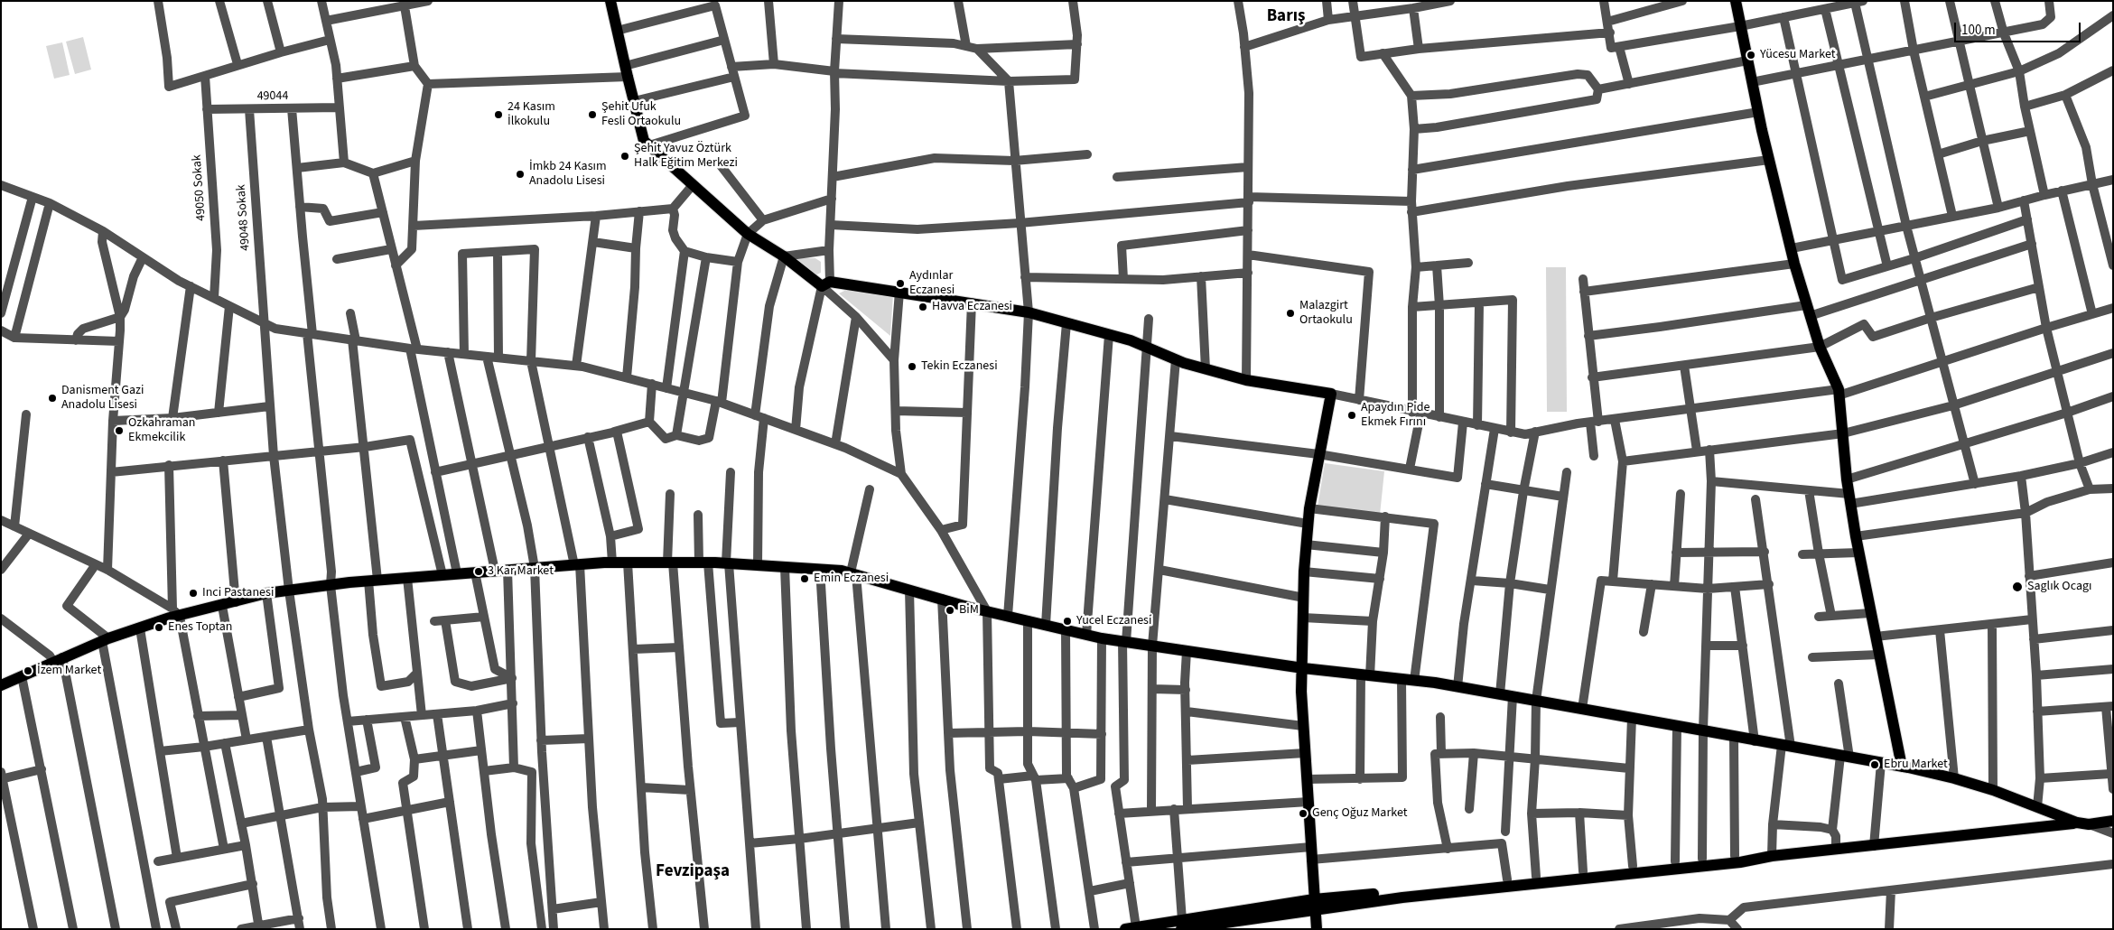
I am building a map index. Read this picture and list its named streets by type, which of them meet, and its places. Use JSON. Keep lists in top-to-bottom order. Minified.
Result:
{"streets":{"street":["49044","49050 Sokak","49048 Sokak"]},"crossings":[["49044","49050 Sokak"],["49044","49048 Sokak"]],"districts":["Barış","Fevzipaşa"],"places":["Yücesu Market","24 Kasım İlkokulu","Şehit Ufuk Fesli Ortaokulu","Şehit Yavuz Öztürk Halk Eğitim Merkezi","İmkb 24 Kasım Anadolu Lisesi","Aydınlar Eczanesi","Havva Eczanesi","Malazgirt Ortaokulu","Tekin Eczanesi","Danisment Gazi Anadolu Lisesi","Apaydın Pide Ekmek Fırını","Ozkahraman Ekmekcilik","3 Kar Market","Emin Eczanesi","Saglık Ocagı","Inci Pastanesi","BiM","Yucel Eczanesi","Enes Toptan","İzem Market","Ebru Market","Genç Oğuz Market"],"scale_bar":"100 m"}
